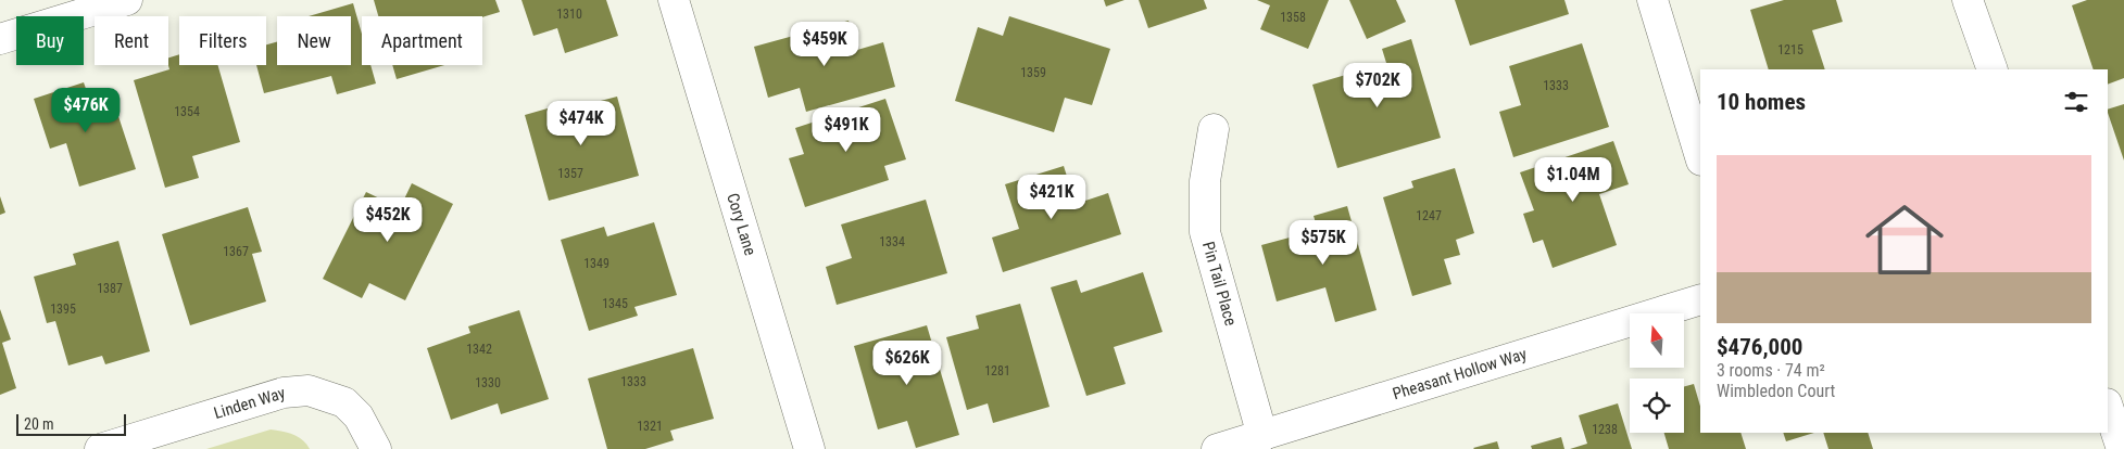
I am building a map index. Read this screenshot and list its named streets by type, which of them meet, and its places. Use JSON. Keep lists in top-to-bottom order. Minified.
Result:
{"streets":{"street":["Cory Lane","Pin Tail Place","Pheasant Hollow Way","Linden Way"]},"crossings":[["Pin Tail Place","Pheasant Hollow Way"]],"house_numbers":["1310","1358","1215","1359","1333","1354","1357","1247","1334","1367","1349","1387","1345","1395","1342","1281","1333","1330","1321","1238"],"scale_bar":"20 m","north":"top","page":{"chip":["Buy","Rent","Filters","New","Apartment"],"price":["$459K","$702K","$476K","$474K","$491K","$1.04M","$421K","$452K","$575K","$626K"],"heading":"10 homes","list":[{"name":"$476,000","note":"3 rooms · 74 m² · Wimbledon Court"}],"scale":"20 m"}}
